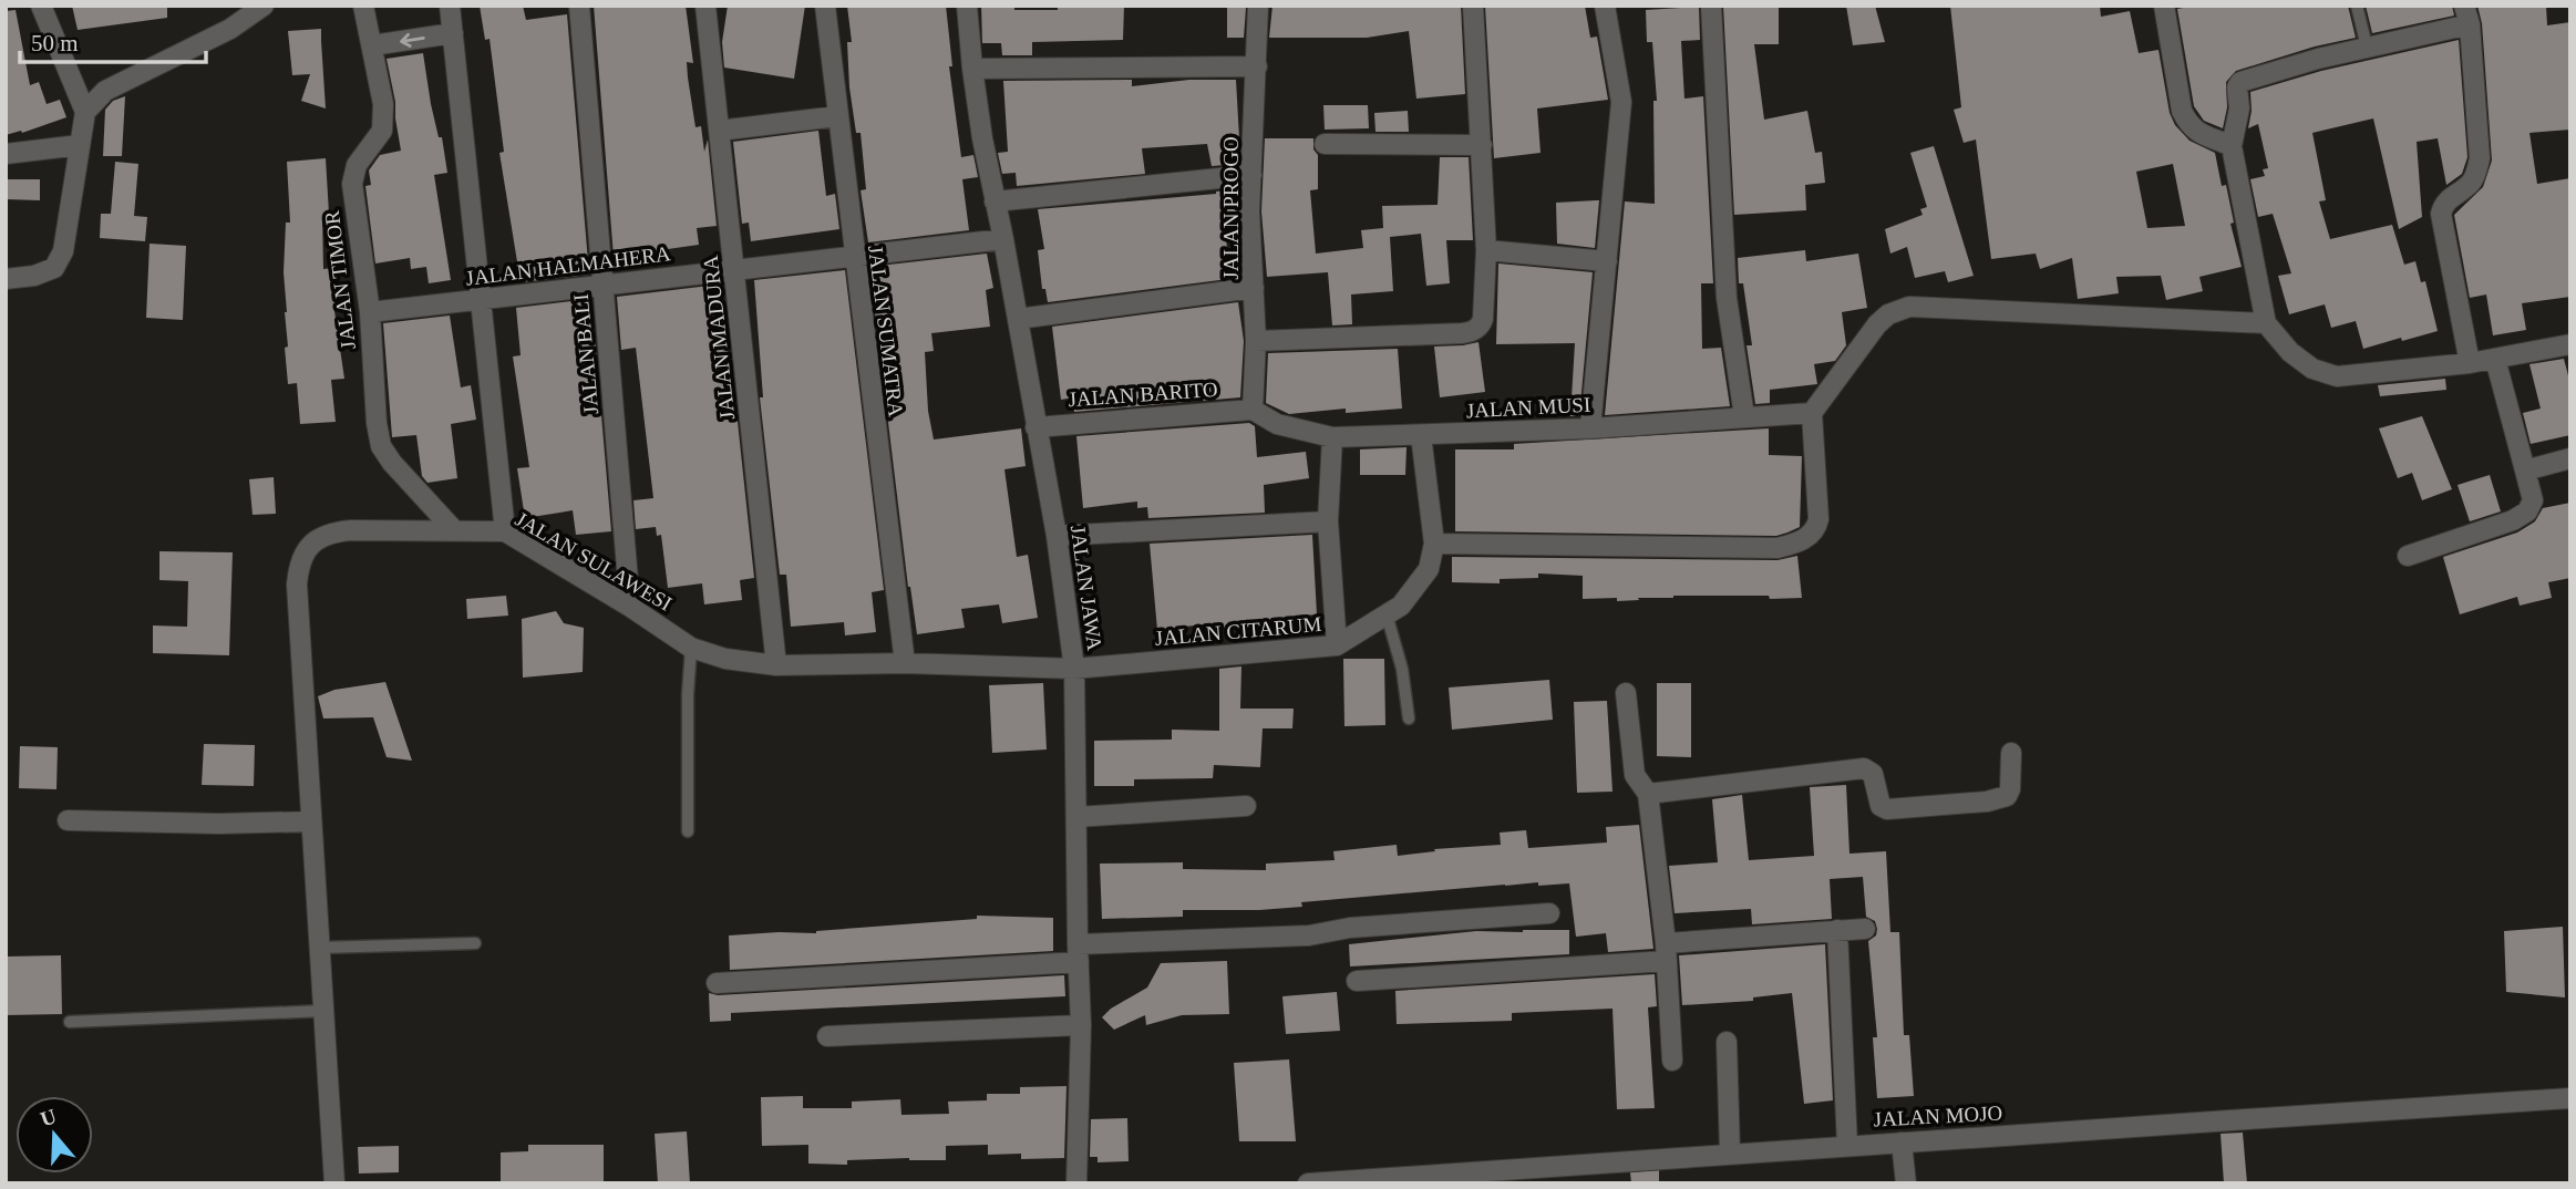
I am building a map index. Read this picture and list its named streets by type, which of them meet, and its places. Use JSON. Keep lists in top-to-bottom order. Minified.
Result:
{"streets":{"street":["JALAN PROGO","JALAN HALMAHERA","JALAN TIMOR","JALAN SUMATRA","JALAN MADURA","JALAN BALI","JALAN BARITO","JALAN MUSI","JALAN SULAWESI","JALAN JAWA","JALAN CITARUM","JALAN MOJO"]},"crossings":[["JALAN PROGO","JALAN BARITO"],["JALAN PROGO","JALAN MUSI"],["JALAN HALMAHERA","JALAN TIMOR"],["JALAN HALMAHERA","JALAN SUMATRA"],["JALAN HALMAHERA","JALAN MADURA"],["JALAN HALMAHERA","JALAN BALI"],["JALAN HALMAHERA","JALAN JAWA"],["JALAN TIMOR","JALAN SULAWESI"],["JALAN SUMATRA","JALAN SULAWESI"],["JALAN MADURA","JALAN SULAWESI"],["JALAN BALI","JALAN SULAWESI"],["JALAN BARITO","JALAN MUSI"],["JALAN BARITO","JALAN JAWA"],["JALAN MUSI","JALAN CITARUM"],["JALAN SULAWESI","JALAN JAWA"],["JALAN SULAWESI","JALAN CITARUM"],["JALAN JAWA","JALAN CITARUM"]],"scale_bar":"50 m","north":"top"}
